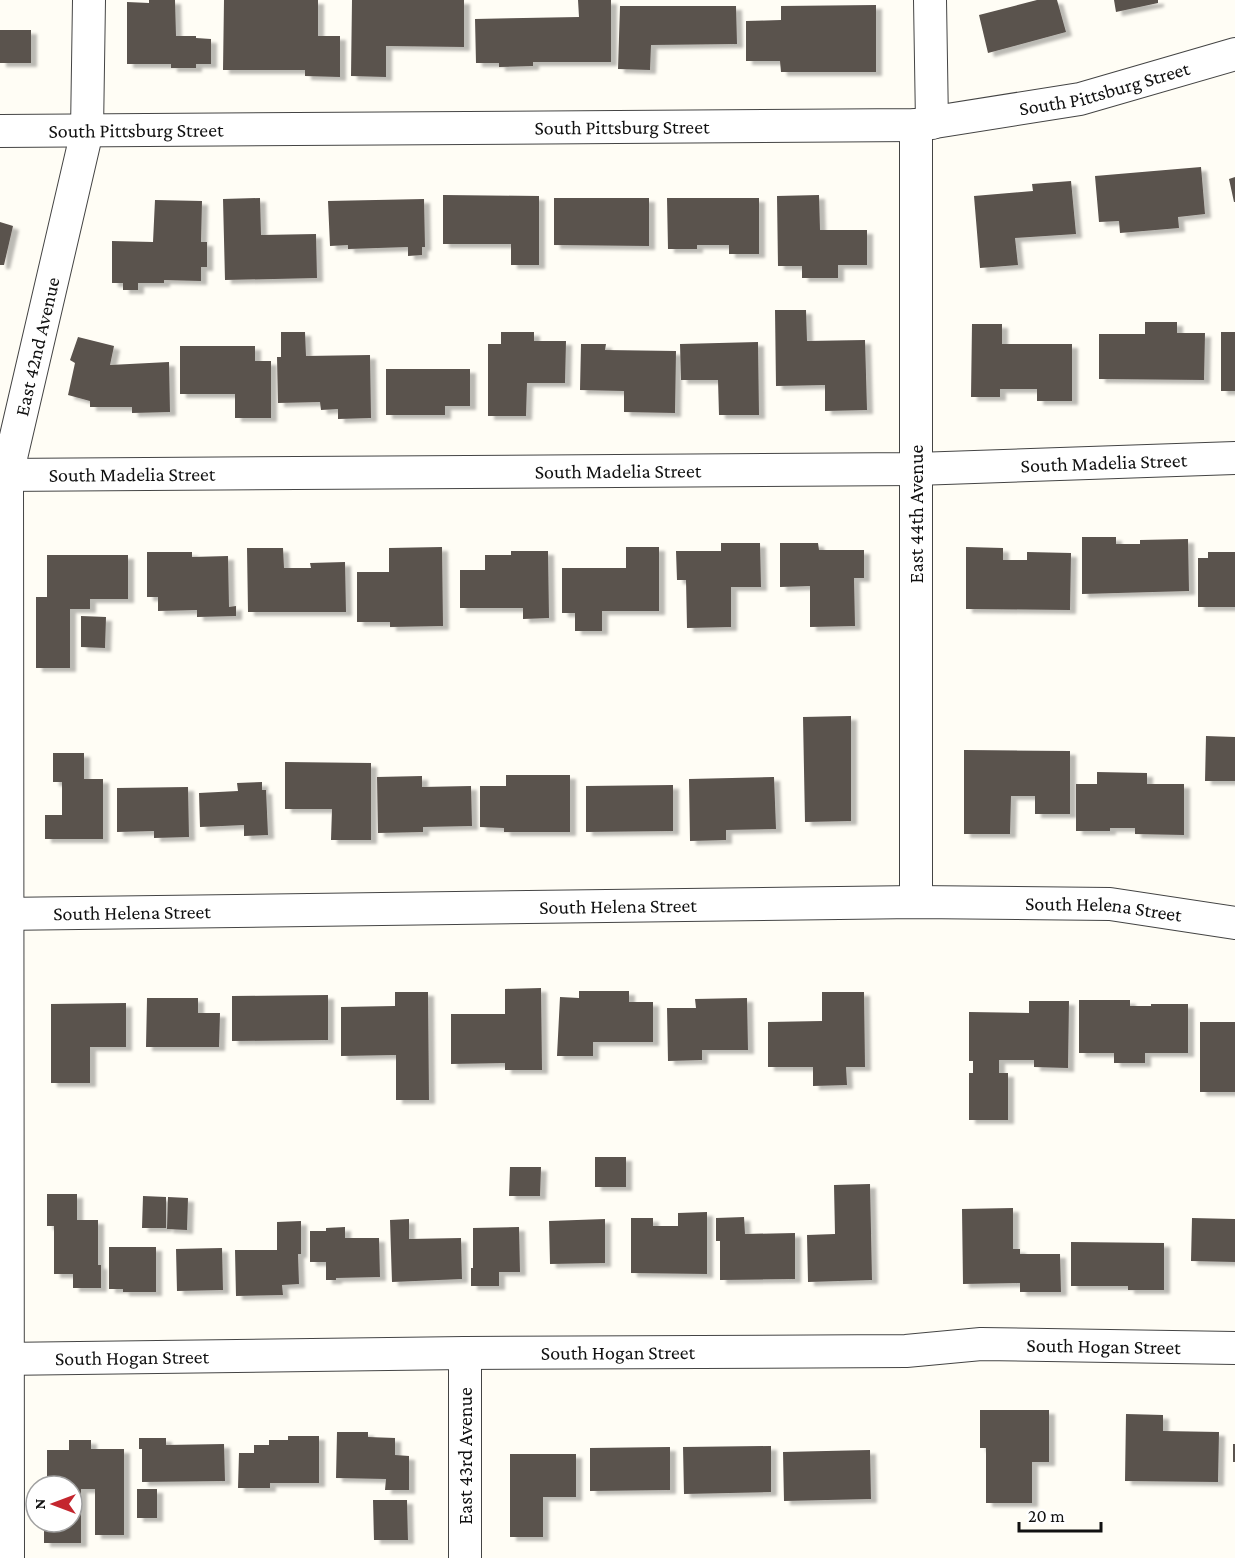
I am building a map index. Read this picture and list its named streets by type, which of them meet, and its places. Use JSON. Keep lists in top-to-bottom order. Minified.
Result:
{"streets":{"street":["South Pittsburg Street","East 42nd Avenue","South Madelia Street","East 44th Avenue","South Helena Street","South Hogan Street","East 43rd Avenue"]},"crossings":[["South Pittsburg Street","East 42nd Avenue"],["South Pittsburg Street","East 44th Avenue"],["East 42nd Avenue","South Madelia Street"],["East 42nd Avenue","South Helena Street"],["East 42nd Avenue","South Hogan Street"],["South Madelia Street","East 44th Avenue"],["East 44th Avenue","South Helena Street"],["South Hogan Street","East 43rd Avenue"]],"scale_bar":"20 m","north":"left"}
